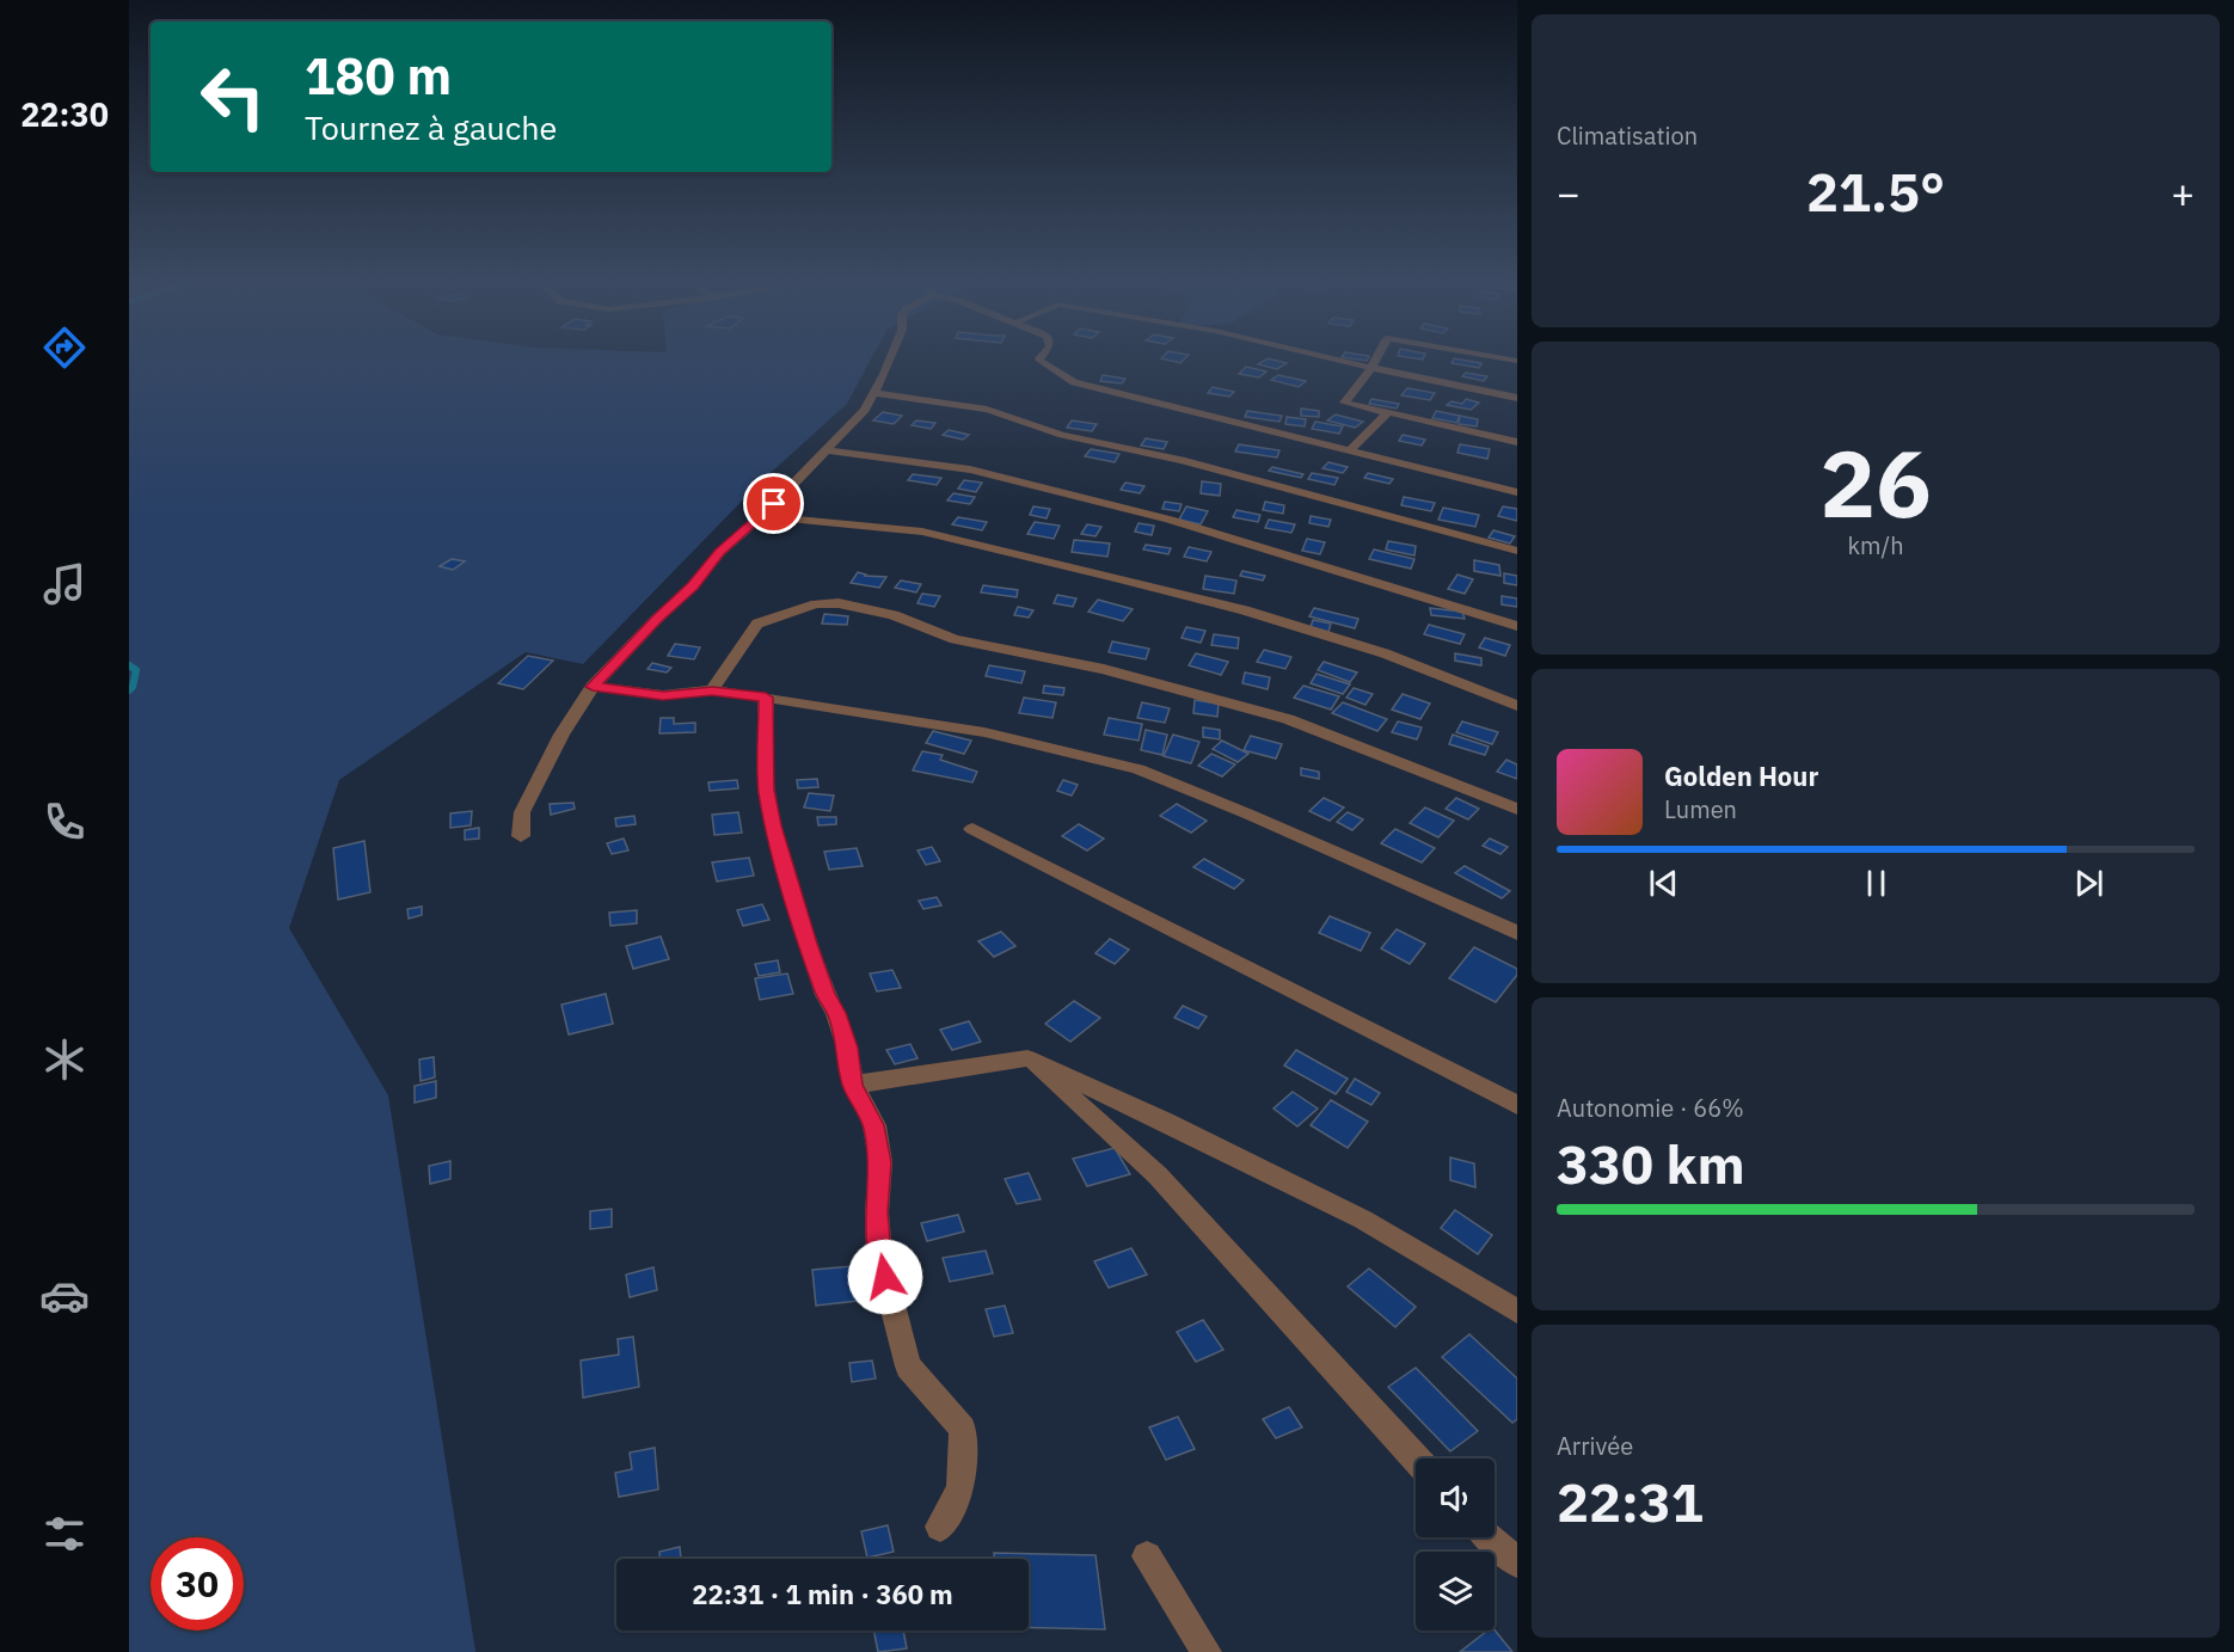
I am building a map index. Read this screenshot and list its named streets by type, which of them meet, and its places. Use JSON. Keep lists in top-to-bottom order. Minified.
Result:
{"page":{"tabs":"22:30","tile":["Climatisation",["26","km/h"],["Autonomie · 66%","330 km"],["Arrivée","22:31"]],"turn":["180 m","Tournez à gauche"],"heat":["−","21.5°","+"],"song":["Golden Hour","Lumen"],"limit":"30","trip":"22:31 · 1 min · 360 m"}}
